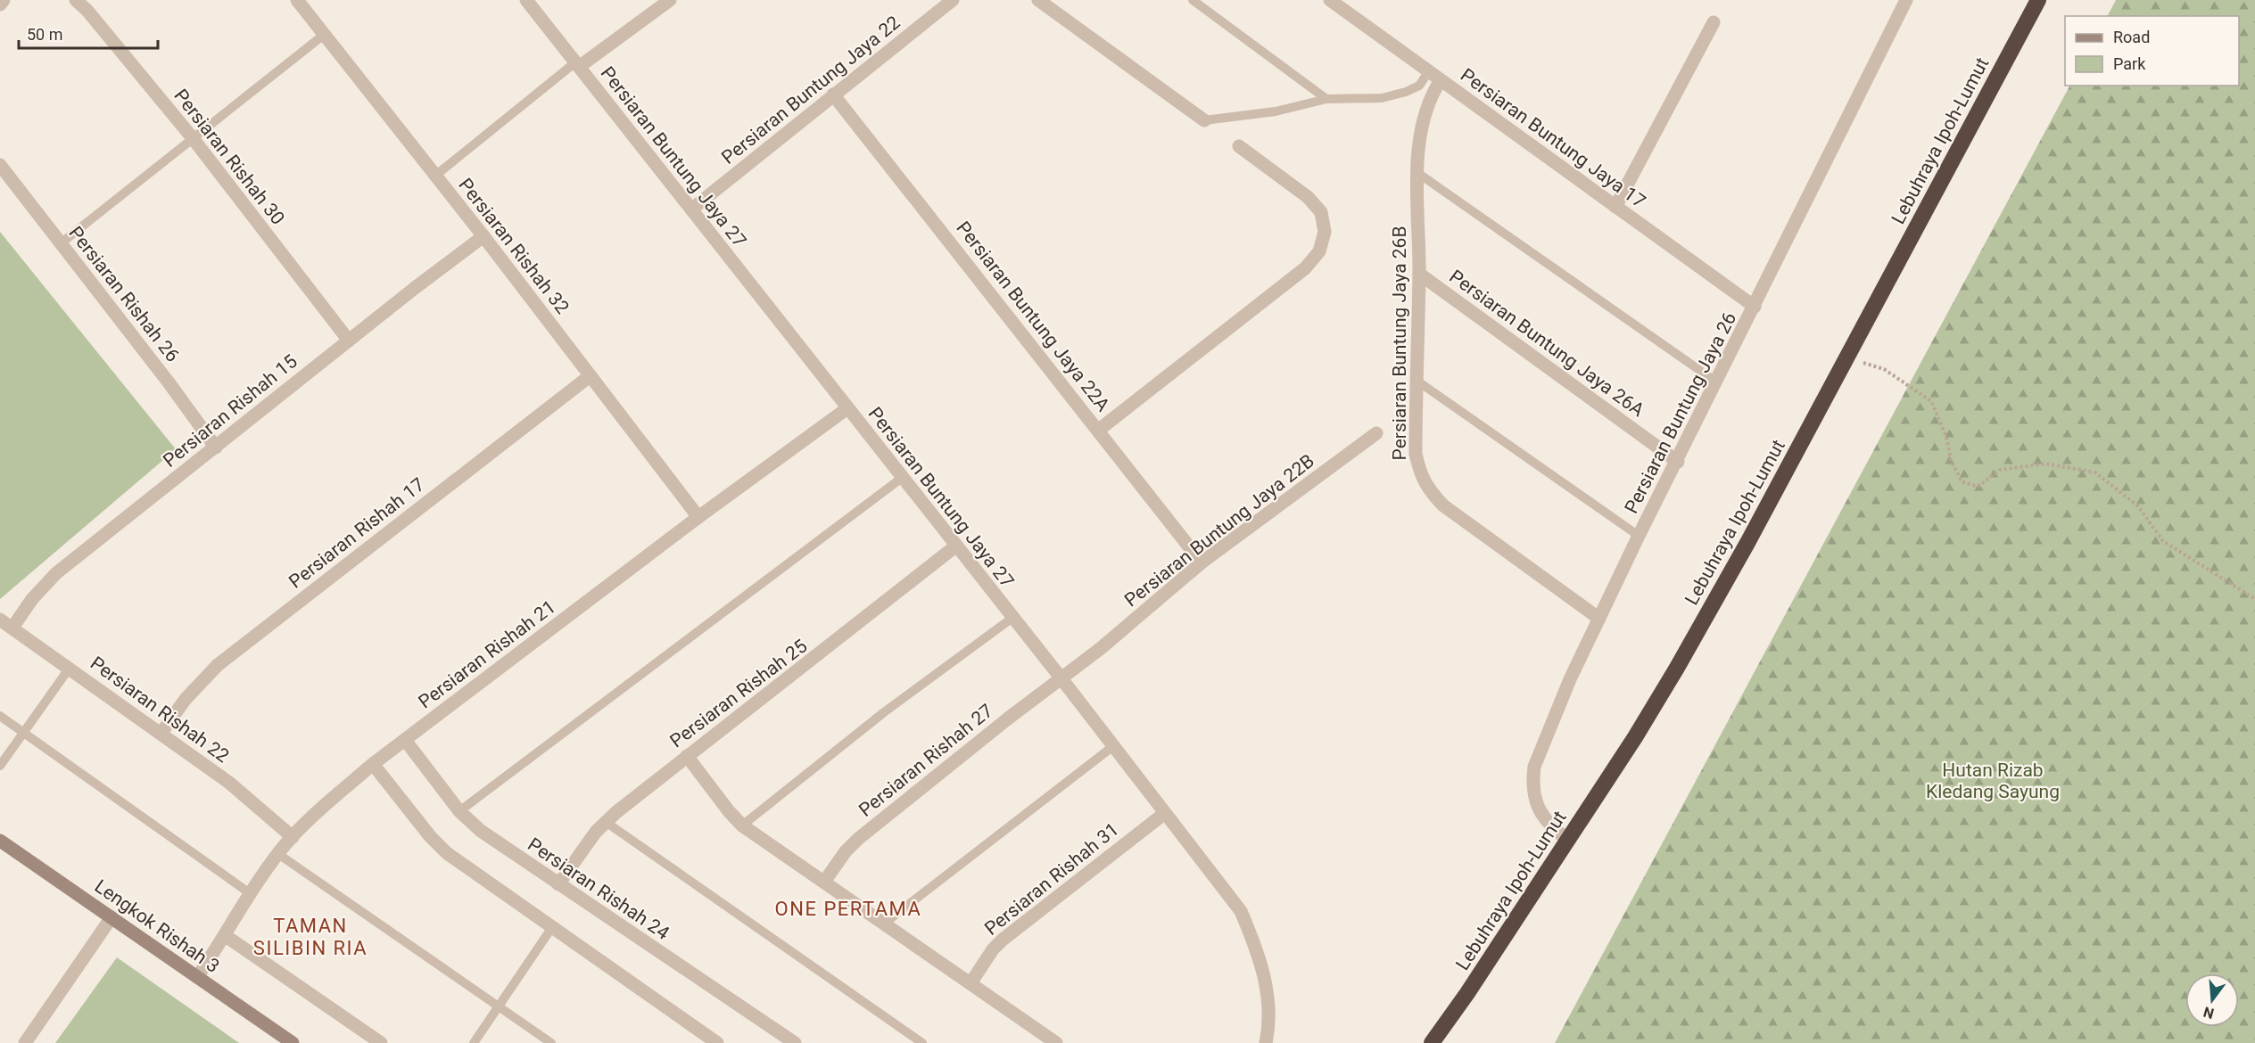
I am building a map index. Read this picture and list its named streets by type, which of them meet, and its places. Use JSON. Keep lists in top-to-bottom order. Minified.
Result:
{"streets":{"highway":["Lebuhraya Ipoh-Lumut"],"street":["Persiaran Buntung Jaya 22","Persiaran Buntung Jaya 17","Persiaran Rishah 30","Persiaran Buntung Jaya 27","Persiaran Rishah 32","Persiaran Rishah 26","Persiaran Buntung Jaya 22A","Persiaran Buntung Jaya 26B","Persiaran Buntung Jaya 26A","Persiaran Rishah 15","Persiaran Buntung Jaya 26","Persiaran Buntung Jaya 22B","Persiaran Rishah 17","Persiaran Rishah 21","Persiaran Rishah 25","Persiaran Rishah 22","Persiaran Rishah 27","Persiaran Rishah 31","Persiaran Rishah 24","Lengkok Rishah 3"]},"crossings":[["Persiaran Buntung Jaya 22","Persiaran Buntung Jaya 27"],["Persiaran Buntung Jaya 22","Persiaran Buntung Jaya 22A"],["Persiaran Buntung Jaya 17","Persiaran Buntung Jaya 26B"],["Persiaran Buntung Jaya 17","Persiaran Buntung Jaya 26"],["Lebuhraya Ipoh-Lumut","Persiaran Buntung Jaya 26"],["Persiaran Rishah 30","Persiaran Rishah 15"],["Persiaran Buntung Jaya 27","Persiaran Buntung Jaya 22B"],["Persiaran Buntung Jaya 27","Persiaran Rishah 21"],["Persiaran Buntung Jaya 27","Persiaran Rishah 25"],["Persiaran Buntung Jaya 27","Persiaran Rishah 27"],["Persiaran Buntung Jaya 27","Persiaran Rishah 31"],["Persiaran Rishah 32","Persiaran Rishah 15"],["Persiaran Rishah 32","Persiaran Rishah 17"],["Persiaran Rishah 32","Persiaran Rishah 21"],["Persiaran Rishah 26","Persiaran Rishah 15"],["Persiaran Buntung Jaya 22A","Persiaran Buntung Jaya 22B"],["Persiaran Buntung Jaya 26B","Persiaran Buntung Jaya 26A"],["Persiaran Buntung Jaya 26B","Persiaran Buntung Jaya 26"],["Persiaran Buntung Jaya 26A","Persiaran Buntung Jaya 26"],["Persiaran Rishah 15","Persiaran Rishah 22"],["Persiaran Buntung Jaya 22B","Persiaran Rishah 27"],["Persiaran Rishah 17","Persiaran Rishah 22"],["Persiaran Rishah 21","Persiaran Rishah 22"],["Persiaran Rishah 21","Persiaran Rishah 24"],["Persiaran Rishah 21","Lengkok Rishah 3"],["Persiaran Rishah 25","Persiaran Rishah 24"]],"districts":["ONE PERTAMA","TAMAN SILIBIN RIA"],"parks":["Hutan Rizab Kledang Sayung"],"legend":["Road","Park"],"scale_bar":"50 m","north":"bottom"}
